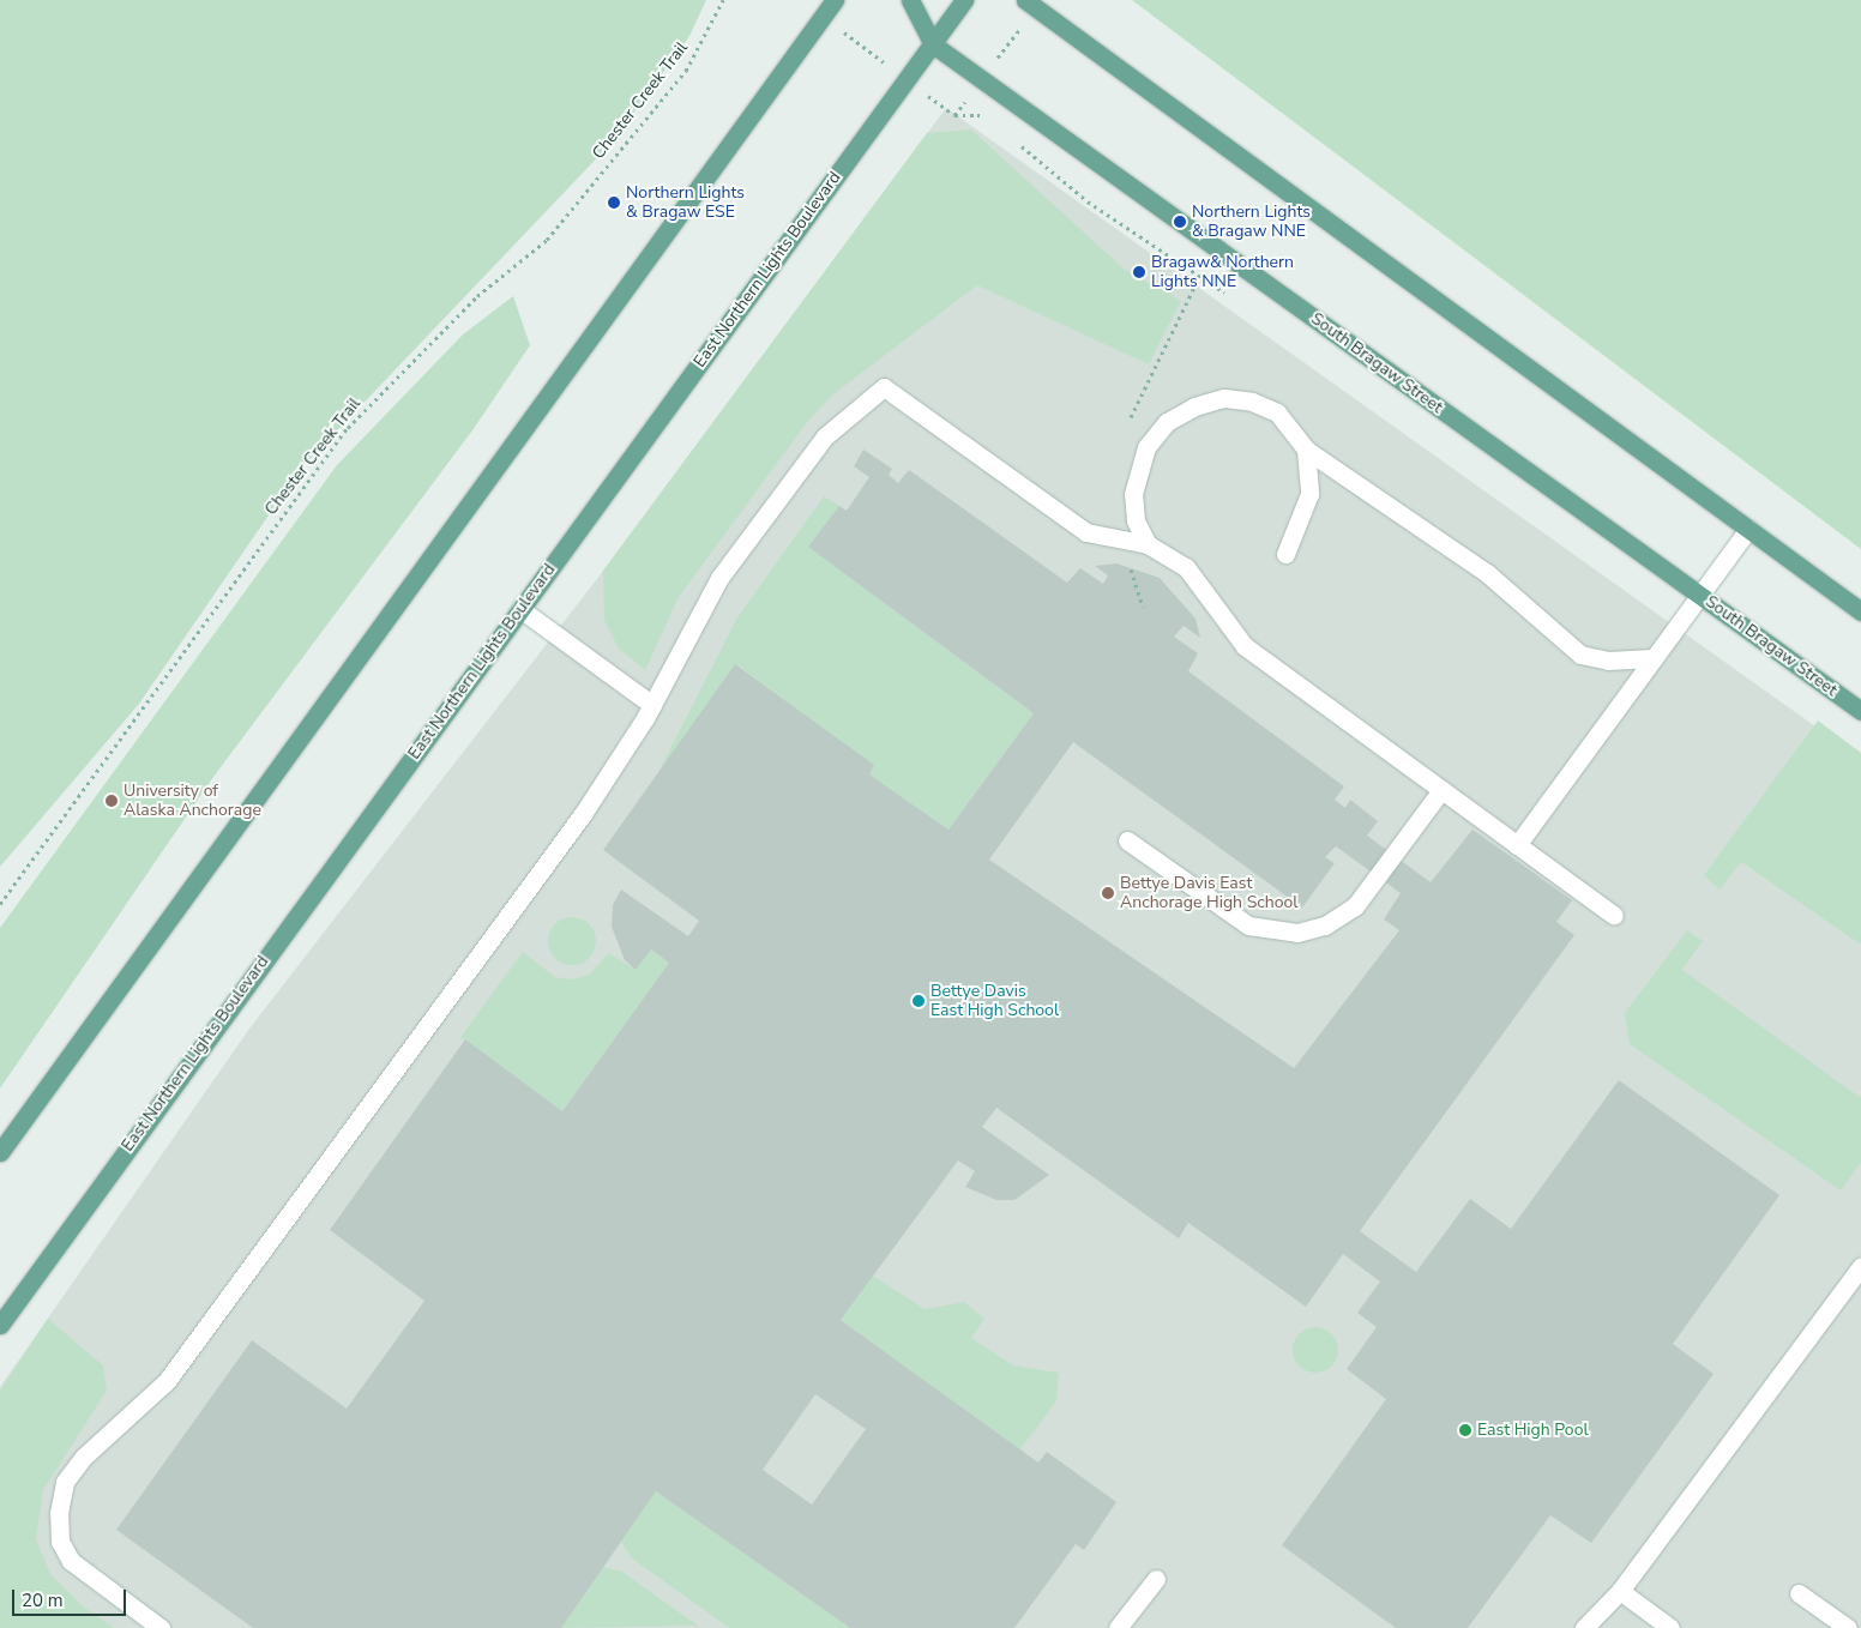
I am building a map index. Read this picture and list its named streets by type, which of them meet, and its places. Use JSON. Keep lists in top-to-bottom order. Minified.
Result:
{"streets":{"main road":["East Northern Lights Boulevard","South Bragaw Street"],"path":["Chester Creek Trail"]},"crossings":[["East Northern Lights Boulevard","South Bragaw Street"]],"places":["Northern Lights & Bragaw ESE","Northern Lights & Bragaw NNE","Bragaw& Northern Lights NNE","University of Alaska Anchorage","Bettye Davis East Anchorage High School","Bettye Davis East High School","East High Pool"],"scale_bar":"20 m"}
